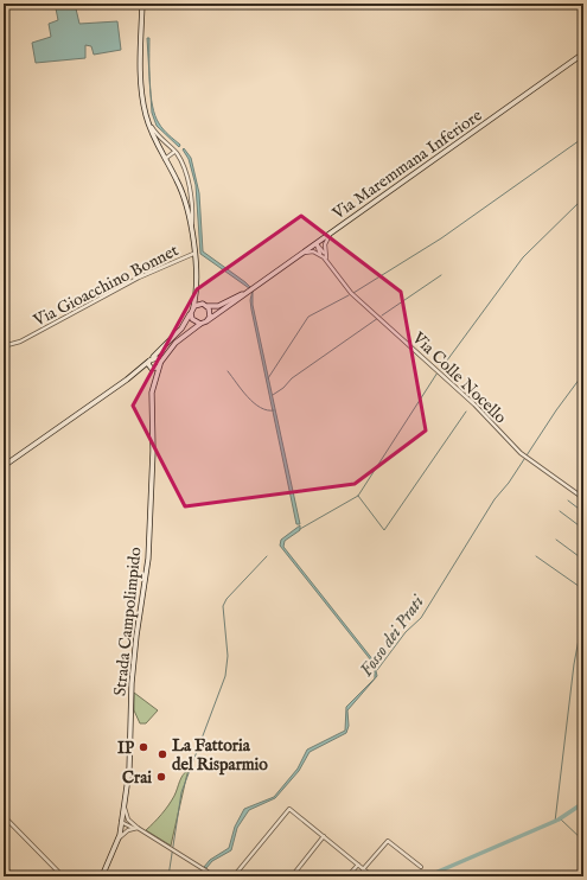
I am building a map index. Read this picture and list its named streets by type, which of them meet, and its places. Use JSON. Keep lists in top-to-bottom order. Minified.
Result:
{"streets":{"main road":["Via Maremmana Inferiore","Strada Campolimpido"],"street":["Via Gioacchino Bonnet","Via Colle Nocello"]},"crossings":[["Via Maremmana Inferiore","Via Colle Nocello"],["Via Maremmana Inferiore","Strada Campolimpido"]],"water":["Fosso dei Prati"],"places":["IP","La Fattoria del Risparmio","Crai"]}
